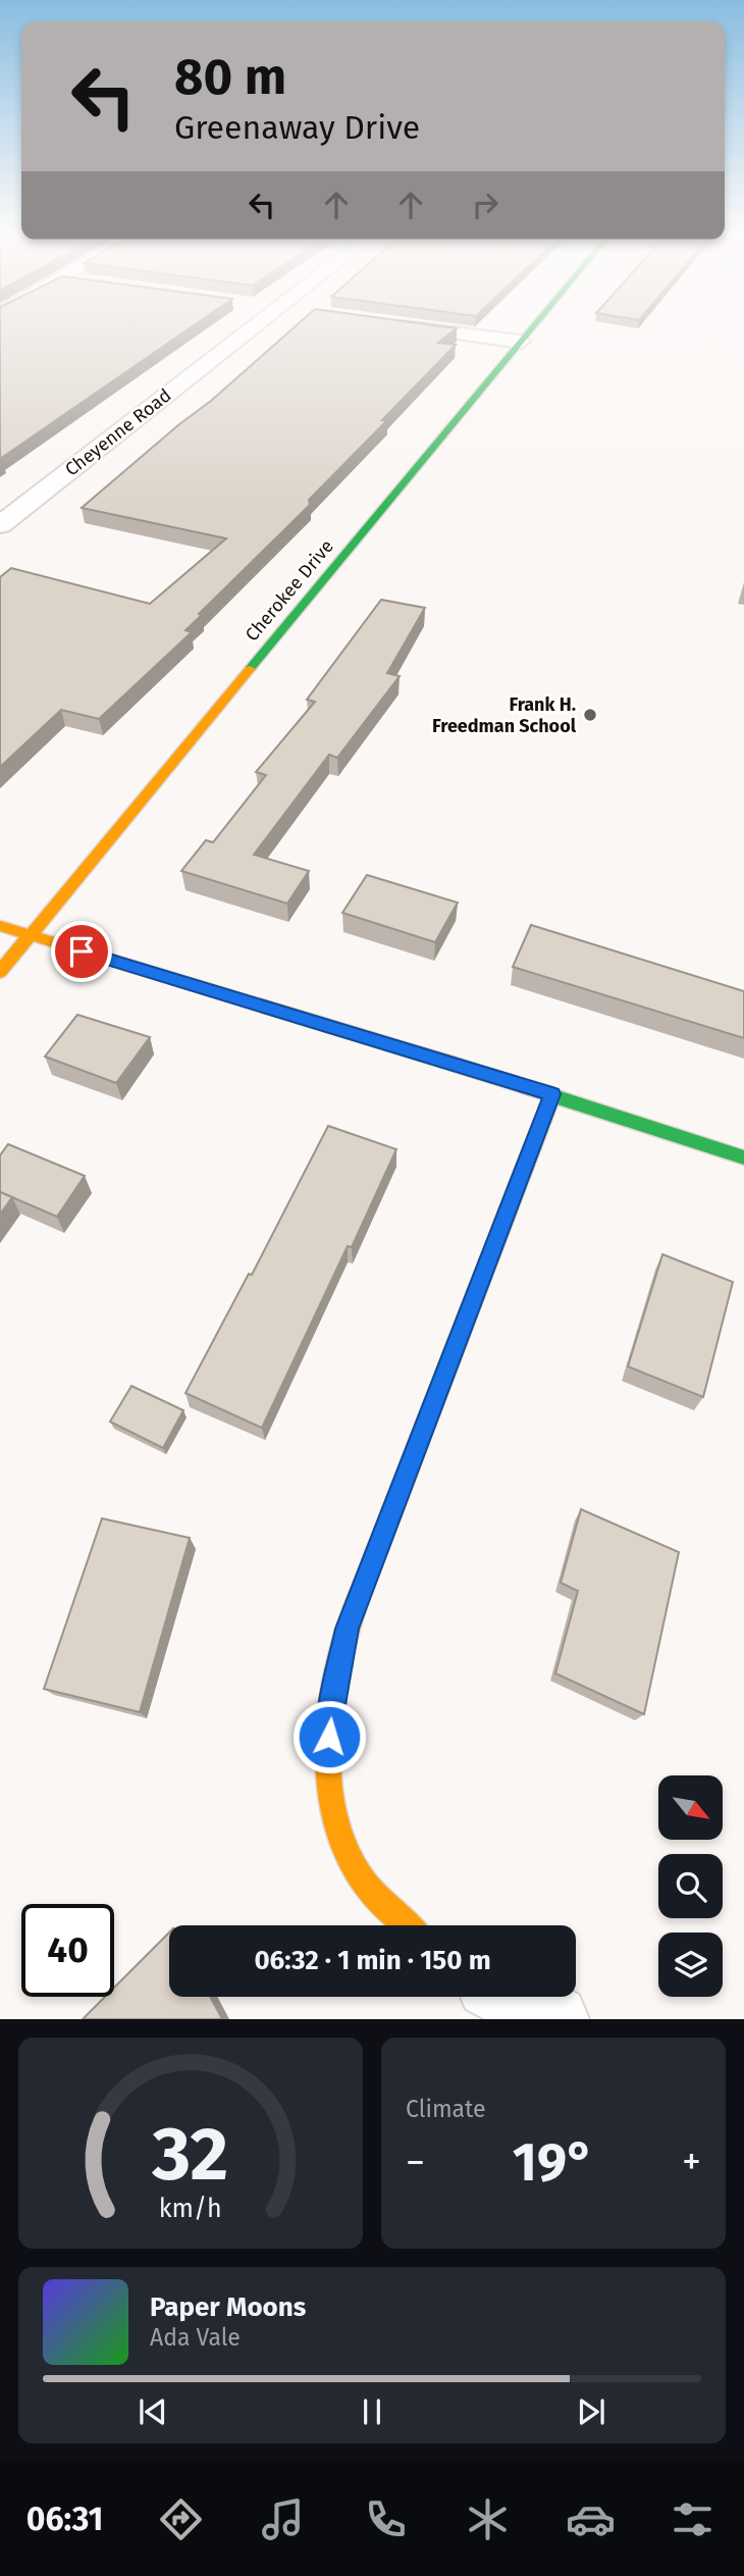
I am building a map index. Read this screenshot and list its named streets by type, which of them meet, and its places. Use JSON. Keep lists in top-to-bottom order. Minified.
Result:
{"streets":{"street":["Cheyenne Road","Cherokee Drive"]},"places":["Frank H. Freedman School"],"north":"bottom right","page":{"turn":["80 m","Greenaway Drive"],"limit":"40","trip":"06:32 · 1 min · 150 m","tile":"Climate","heat":["−","19°","+"],"song":["Paper Moons","Ada Vale"],"tabs":"06:31","gauge":["32","km/h"]}}
